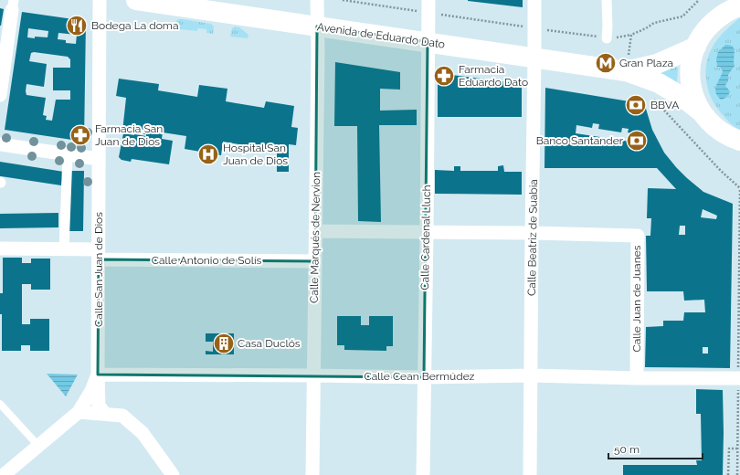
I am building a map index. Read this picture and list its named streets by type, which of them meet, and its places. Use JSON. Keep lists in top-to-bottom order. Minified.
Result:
{"streets":{"main road":["Avenida de Eduardo Dato"],"street":["Calle Marqués de Nervion","Calle Cardenal Lluch","Calle Beatriz de Suabia","Calle Antonio de Solís","Calle San Juan de Dios","Calle Juan de Juanes","Calle Cean Bermúdez"]},"crossings":[["Avenida de Eduardo Dato","Calle Marqués de Nervion"],["Avenida de Eduardo Dato","Calle Cardenal Lluch"],["Avenida de Eduardo Dato","Calle Beatriz de Suabia"],["Calle Marqués de Nervion","Calle Antonio de Solís"],["Calle Marqués de Nervion","Calle Juan de Juanes"],["Calle Marqués de Nervion","Calle Cean Bermúdez"],["Calle Cardenal Lluch","Calle Juan de Juanes"],["Calle Cardenal Lluch","Calle Cean Bermúdez"],["Calle Beatriz de Suabia","Calle Juan de Juanes"],["Calle Beatriz de Suabia","Calle Cean Bermúdez"],["Calle Antonio de Solís","Calle San Juan de Dios"],["Calle San Juan de Dios","Calle Cean Bermúdez"],["Calle Juan de Juanes","Calle Cean Bermúdez"]],"places":{"restaurant":["Bodega La doma"],"metro station":["Gran Plaza"],"pharmacy":["Farmacia Eduardo Dato","Farmacia San Juan de Dios"],"bank":["BBVA","Banco Santander"],"hospital":["Hospital San Juan de Dios"],"building":["Casa Duclós"]},"scale_bar":"50 m"}
